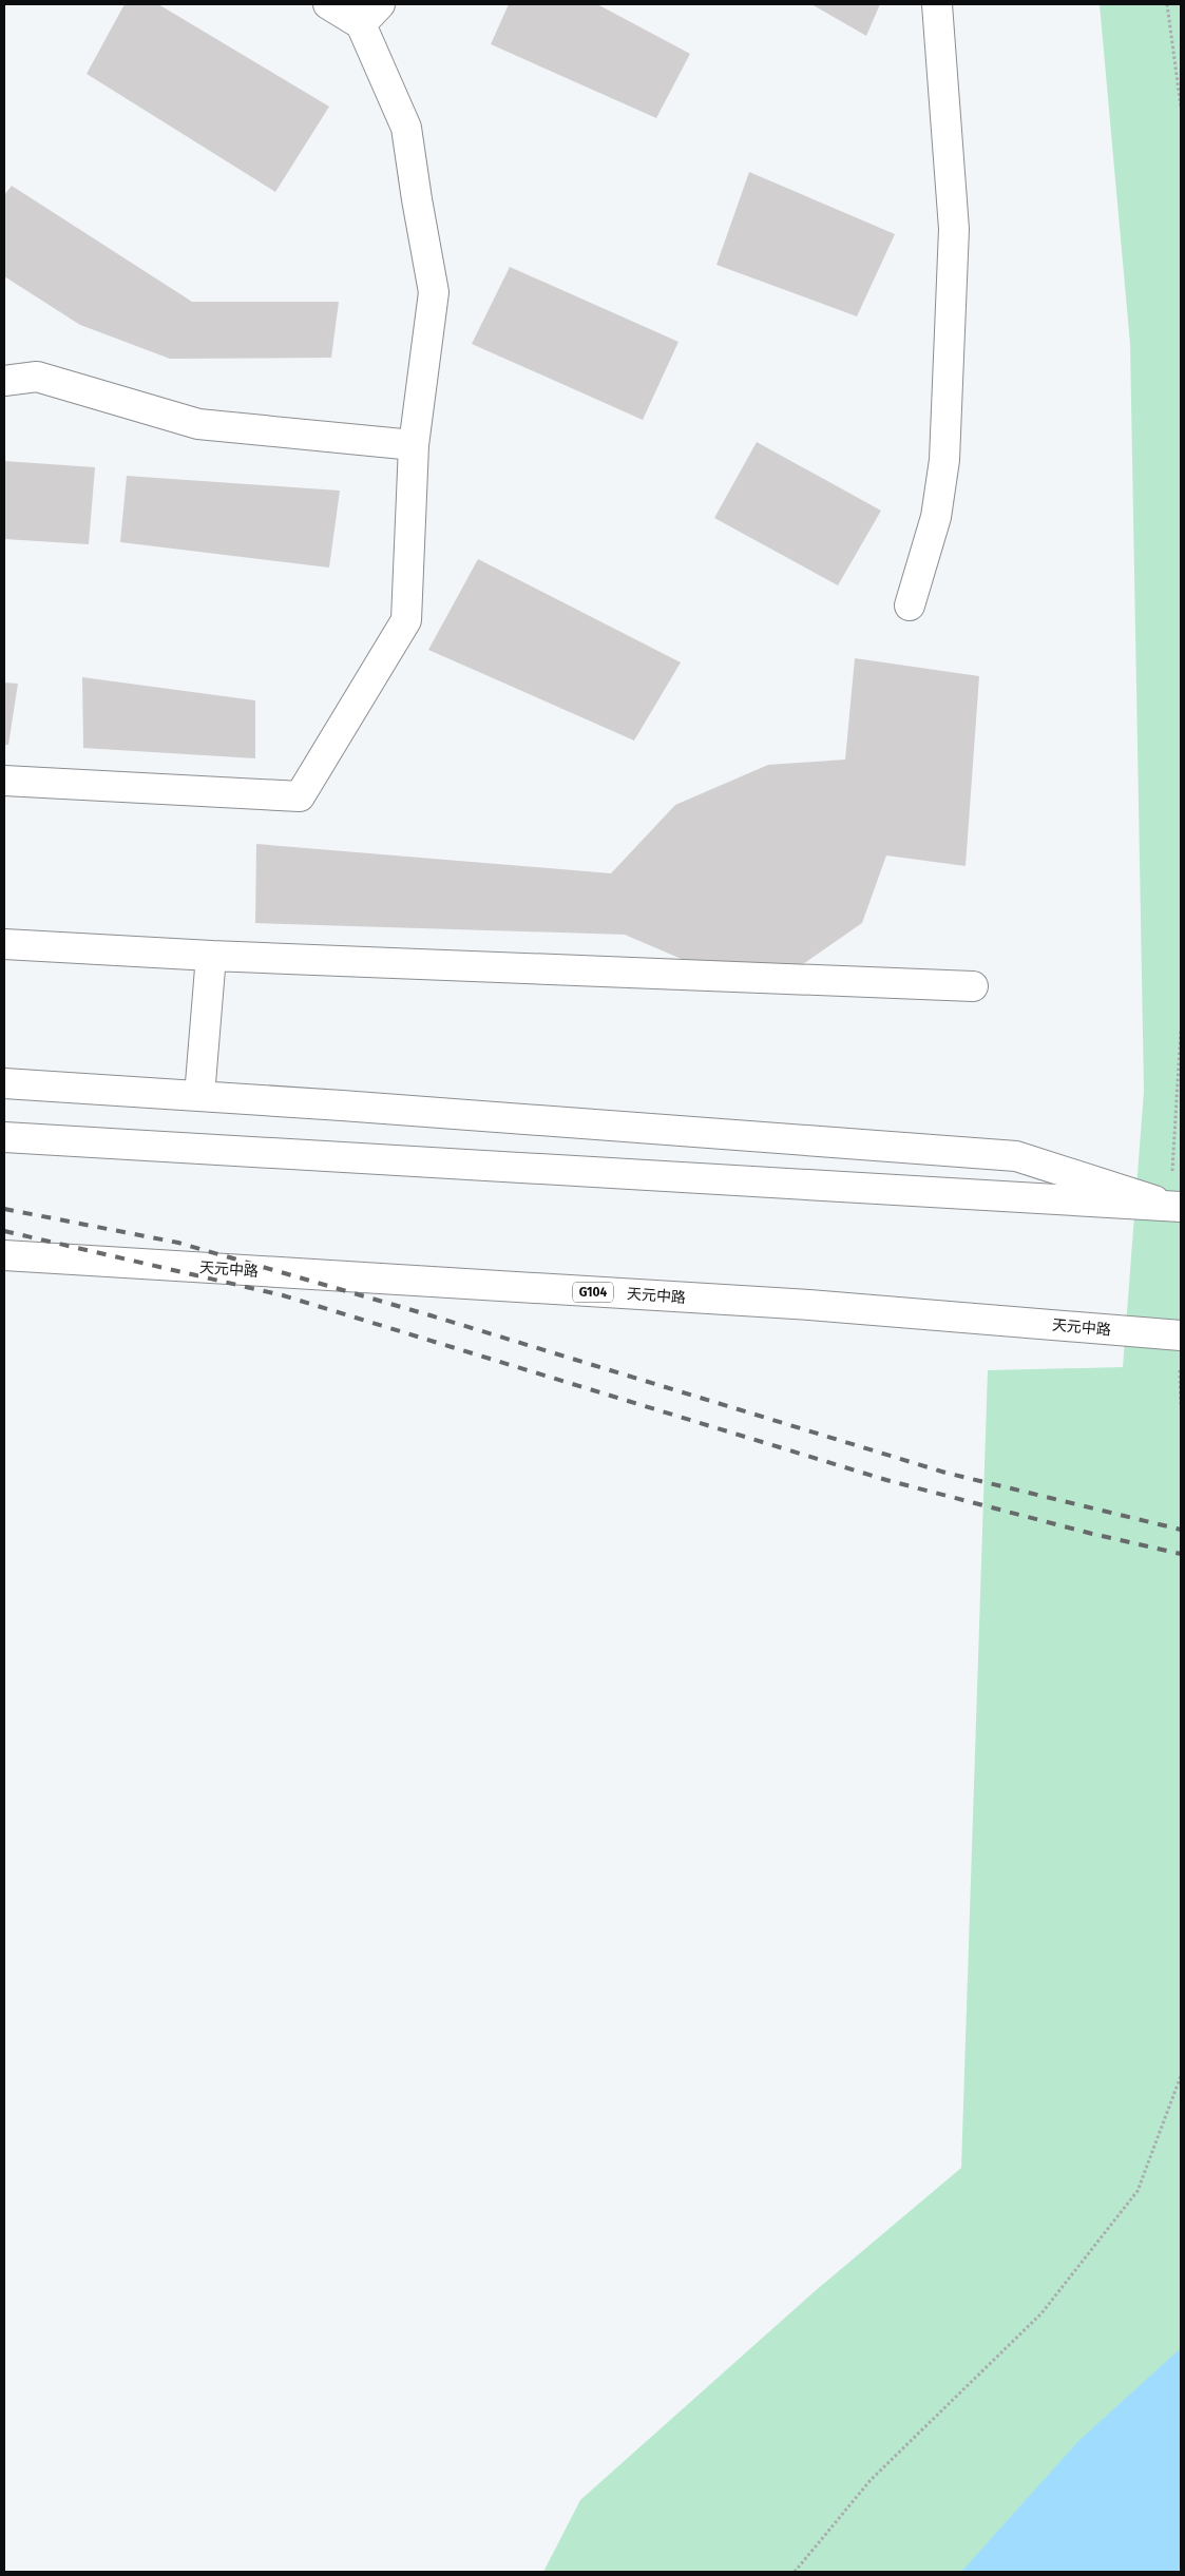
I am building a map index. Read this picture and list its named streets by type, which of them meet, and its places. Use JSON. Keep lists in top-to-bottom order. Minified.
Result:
{"streets":{"main road":["天元中路","G104"]}}
